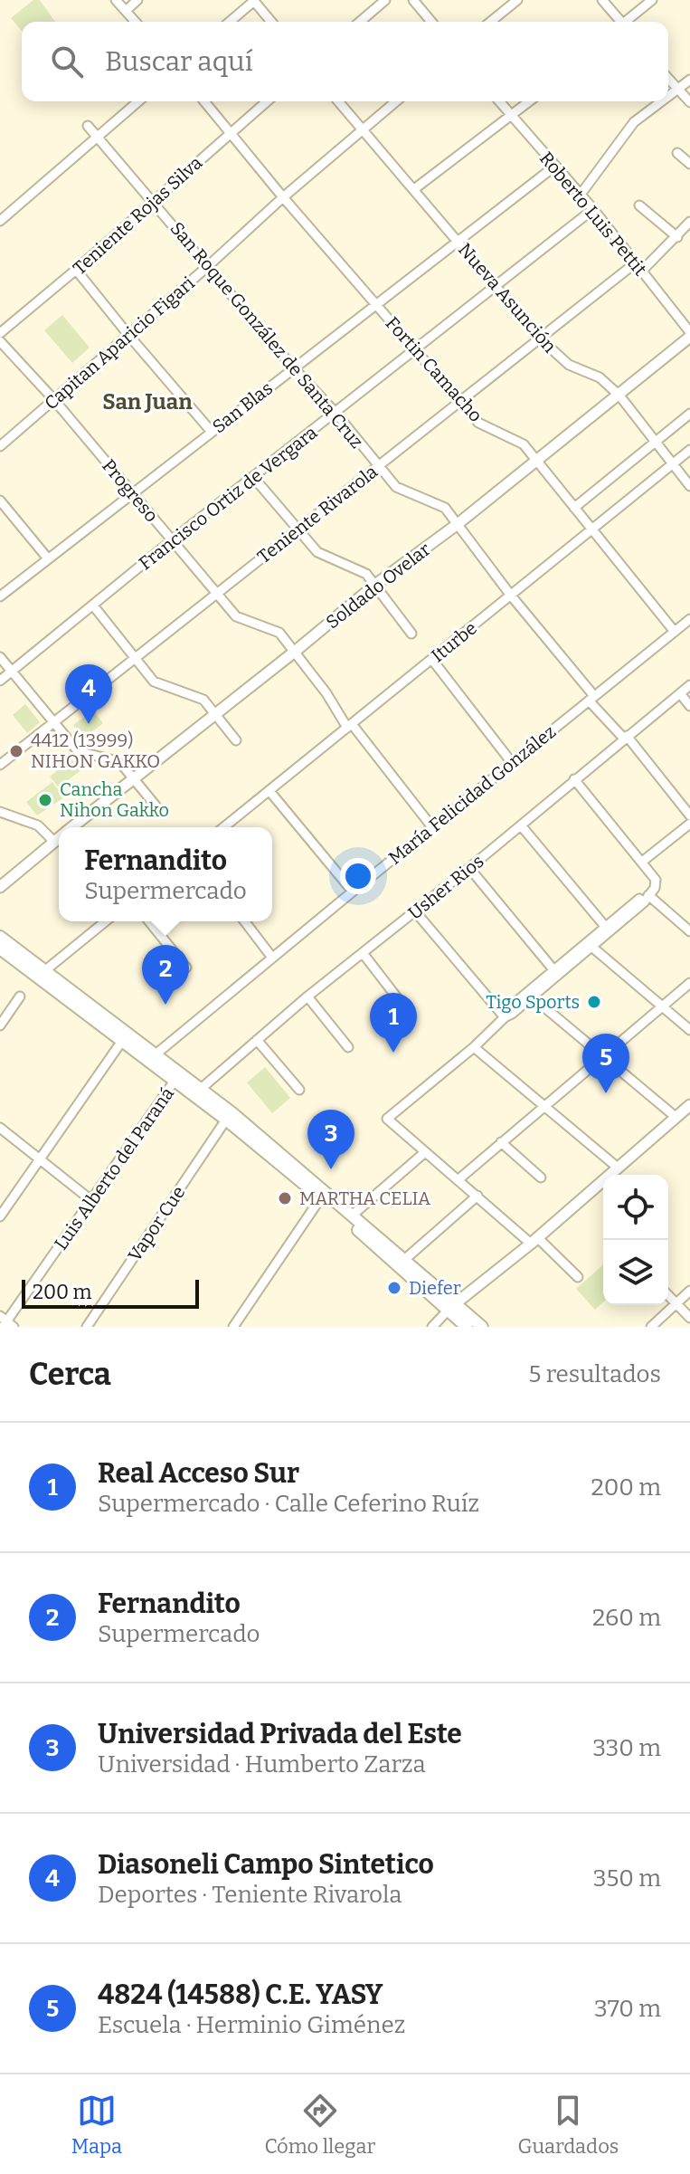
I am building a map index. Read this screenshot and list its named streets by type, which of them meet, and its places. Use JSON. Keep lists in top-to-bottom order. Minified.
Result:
{"streets":{"main road":["Soldado Ovelar"],"street":["Roberto Luis Pettit","Teniente Rojas Silva","Nueva Asunción","San Roque González de Santa Cruz","Capitan Aparicio Figari","Fortin Camacho","San Blas","Progreso","Francisco Ortiz de Vergara","Teniente Rivarola","Iturbe","María Felicidad González","Usher Rios","Luis Alberto del Paraná","Vapor Cue"]},"crossings":[["Roberto Luis Pettit","San Blas"],["Roberto Luis Pettit","Francisco Ortiz de Vergara"],["Roberto Luis Pettit","Teniente Rivarola"],["Roberto Luis Pettit","Soldado Ovelar"],["Teniente Rojas Silva","San Roque González de Santa Cruz"],["Teniente Rojas Silva","Fortin Camacho"],["Nueva Asunción","Capitan Aparicio Figari"],["Nueva Asunción","San Blas"],["Nueva Asunción","Francisco Ortiz de Vergara"],["Nueva Asunción","Teniente Rivarola"],["Nueva Asunción","Soldado Ovelar"],["Nueva Asunción","Iturbe"],["San Roque González de Santa Cruz","Capitan Aparicio Figari"],["San Roque González de Santa Cruz","San Blas"],["San Roque González de Santa Cruz","Francisco Ortiz de Vergara"],["San Roque González de Santa Cruz","Teniente Rivarola"],["San Roque González de Santa Cruz","Soldado Ovelar"],["San Roque González de Santa Cruz","Iturbe"],["San Roque González de Santa Cruz","María Felicidad González"],["San Roque González de Santa Cruz","Usher Rios"],["Capitan Aparicio Figari","Fortin Camacho"],["Capitan Aparicio Figari","Progreso"],["Fortin Camacho","San Blas"],["Fortin Camacho","Francisco Ortiz de Vergara"],["Fortin Camacho","Teniente Rivarola"],["Fortin Camacho","Soldado Ovelar"],["Fortin Camacho","Iturbe"],["Fortin Camacho","María Felicidad González"],["San Blas","Progreso"],["Progreso","Francisco Ortiz de Vergara"],["Progreso","Teniente Rivarola"],["Progreso","Soldado Ovelar"],["Progreso","Iturbe"],["Progreso","María Felicidad González"]],"districts":["San Juan"],"places":["4412 (13999) NIHON GAKKO","Cancha Nihon Gakko","Tigo Sports","MARTHA CELIA","Diefer"],"scale_bar":"200 m","page":{"search":"Buscar aquí","pins":["4","2","1","5","3"],"popup":["Fernandito","Supermercado"],"scale":"200 m","heading":["Cerca","5 resultados"],"list":[{"mark":"1","name":"Real Acceso Sur","note":"Supermercado · Calle Ceferino Ruíz","value":"200 m"},{"mark":"2","name":"Fernandito","note":"Supermercado","value":"260 m"},{"mark":"3","name":"Universidad Privada del Este","note":"Universidad · Humberto Zarza","value":"330 m"},{"mark":"4","name":"Diasoneli Campo Sintetico","note":"Deportes · Teniente Rivarola","value":"350 m"},{"mark":"5","name":"4824 (14588) C.E. YASY","note":"Escuela · Herminio Giménez","value":"370 m"}],"nav":["Mapa","Cómo llegar","Guardados"]}}
